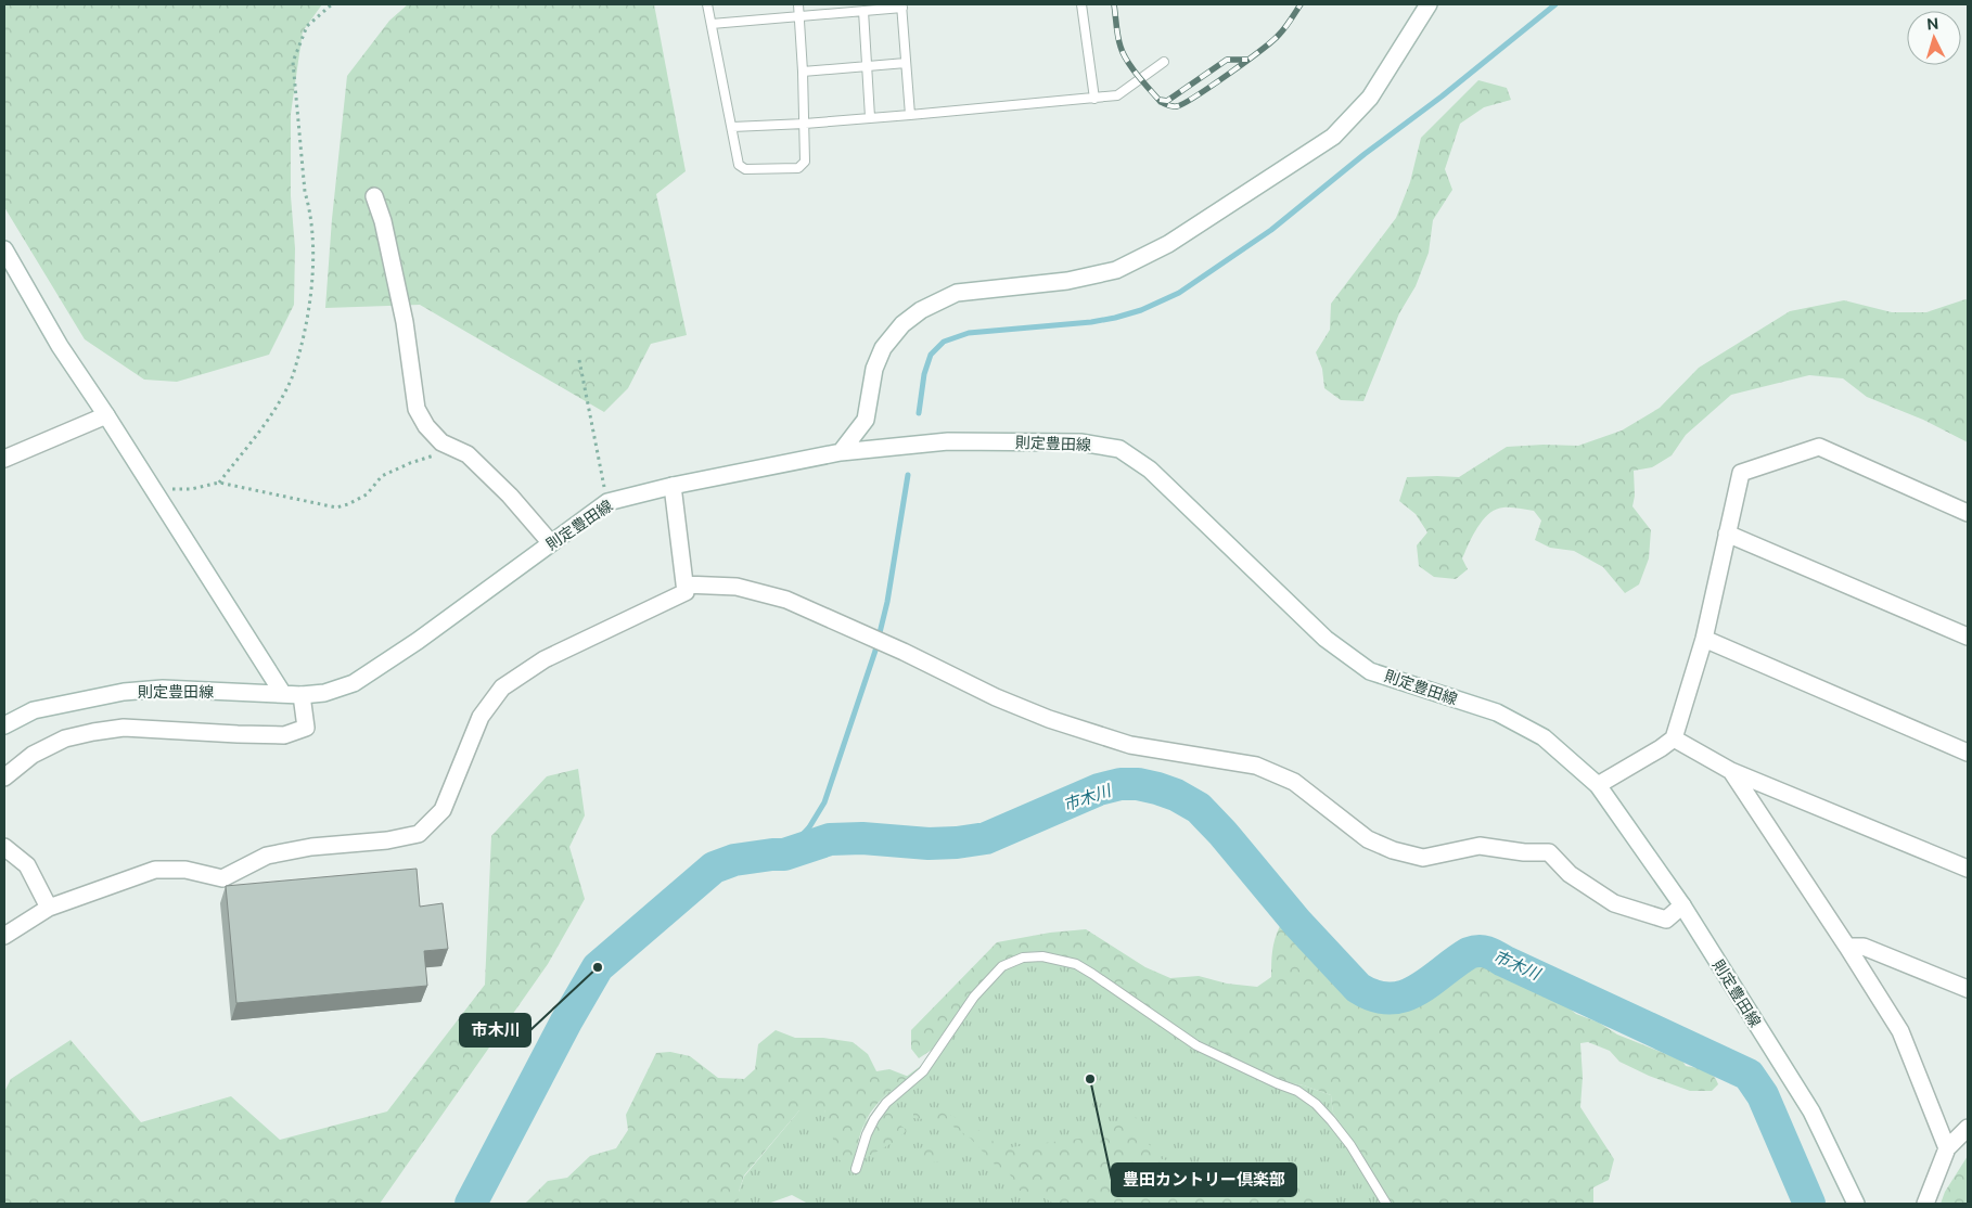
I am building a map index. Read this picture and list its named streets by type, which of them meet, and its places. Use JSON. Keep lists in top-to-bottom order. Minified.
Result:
{"streets":{"street":["則定豊田線"]},"water":["市木川"],"places":["市木川","豊田カントリー倶楽部"],"north":"top"}
